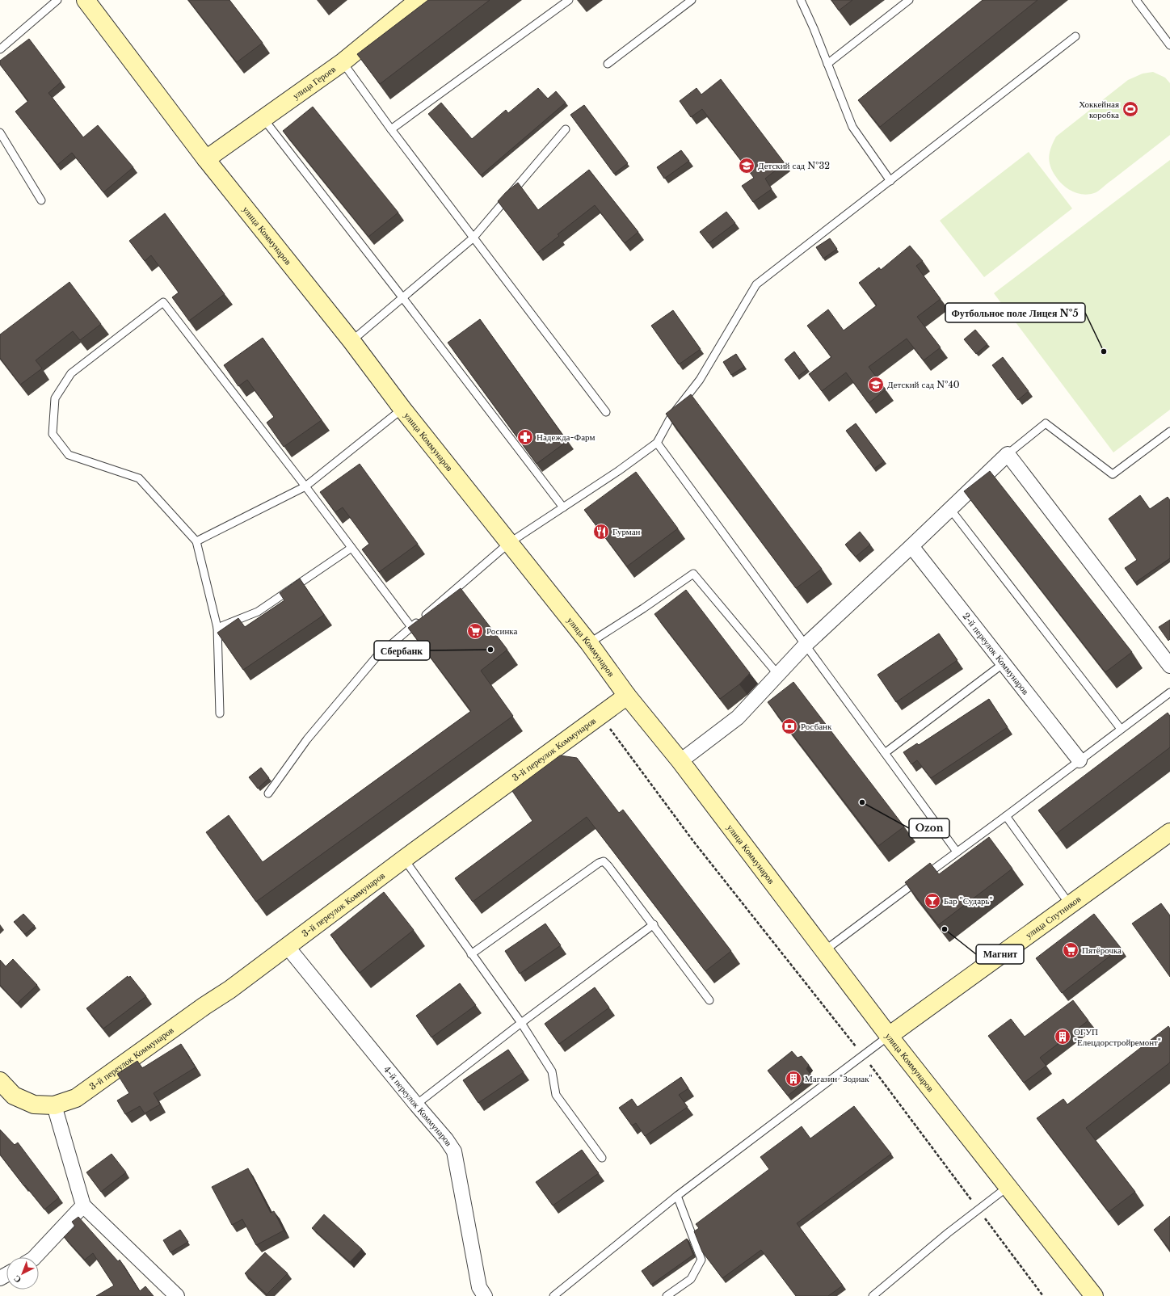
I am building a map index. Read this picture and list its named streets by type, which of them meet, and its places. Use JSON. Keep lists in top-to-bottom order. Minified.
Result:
{"streets":{"main road":["улица Героев","улица Коммунаров","3-й переулок Коммунаров","улица Спутников"],"street":["2-й переулок Коммунаров","4-й переулок Коммунаров"]},"crossings":[["улица Героев","улица Коммунаров"],["улица Коммунаров","3-й переулок Коммунаров"],["улица Коммунаров","улица Спутников"],["3-й переулок Коммунаров","4-й переулок Коммунаров"]],"places":{"sports":["Хоккейная коробка"],"school or university":["Детский сад №32","Детский сад №40"],"other":["Футбольное поле Лицея №5","Сбербанк","Ozon","Магнит"],"pharmacy":["Надежда-Фарм"],"restaurant":["Гурман"],"supermarket":["Росинка","Пятёрочка"],"bank":["Росбанк"],"bar":["Бар \"Сударь\""],"building":["ОГУП \"Елецдорстройремонт\"","Магазин \"Зодиак\""]},"north":"bottom left"}
